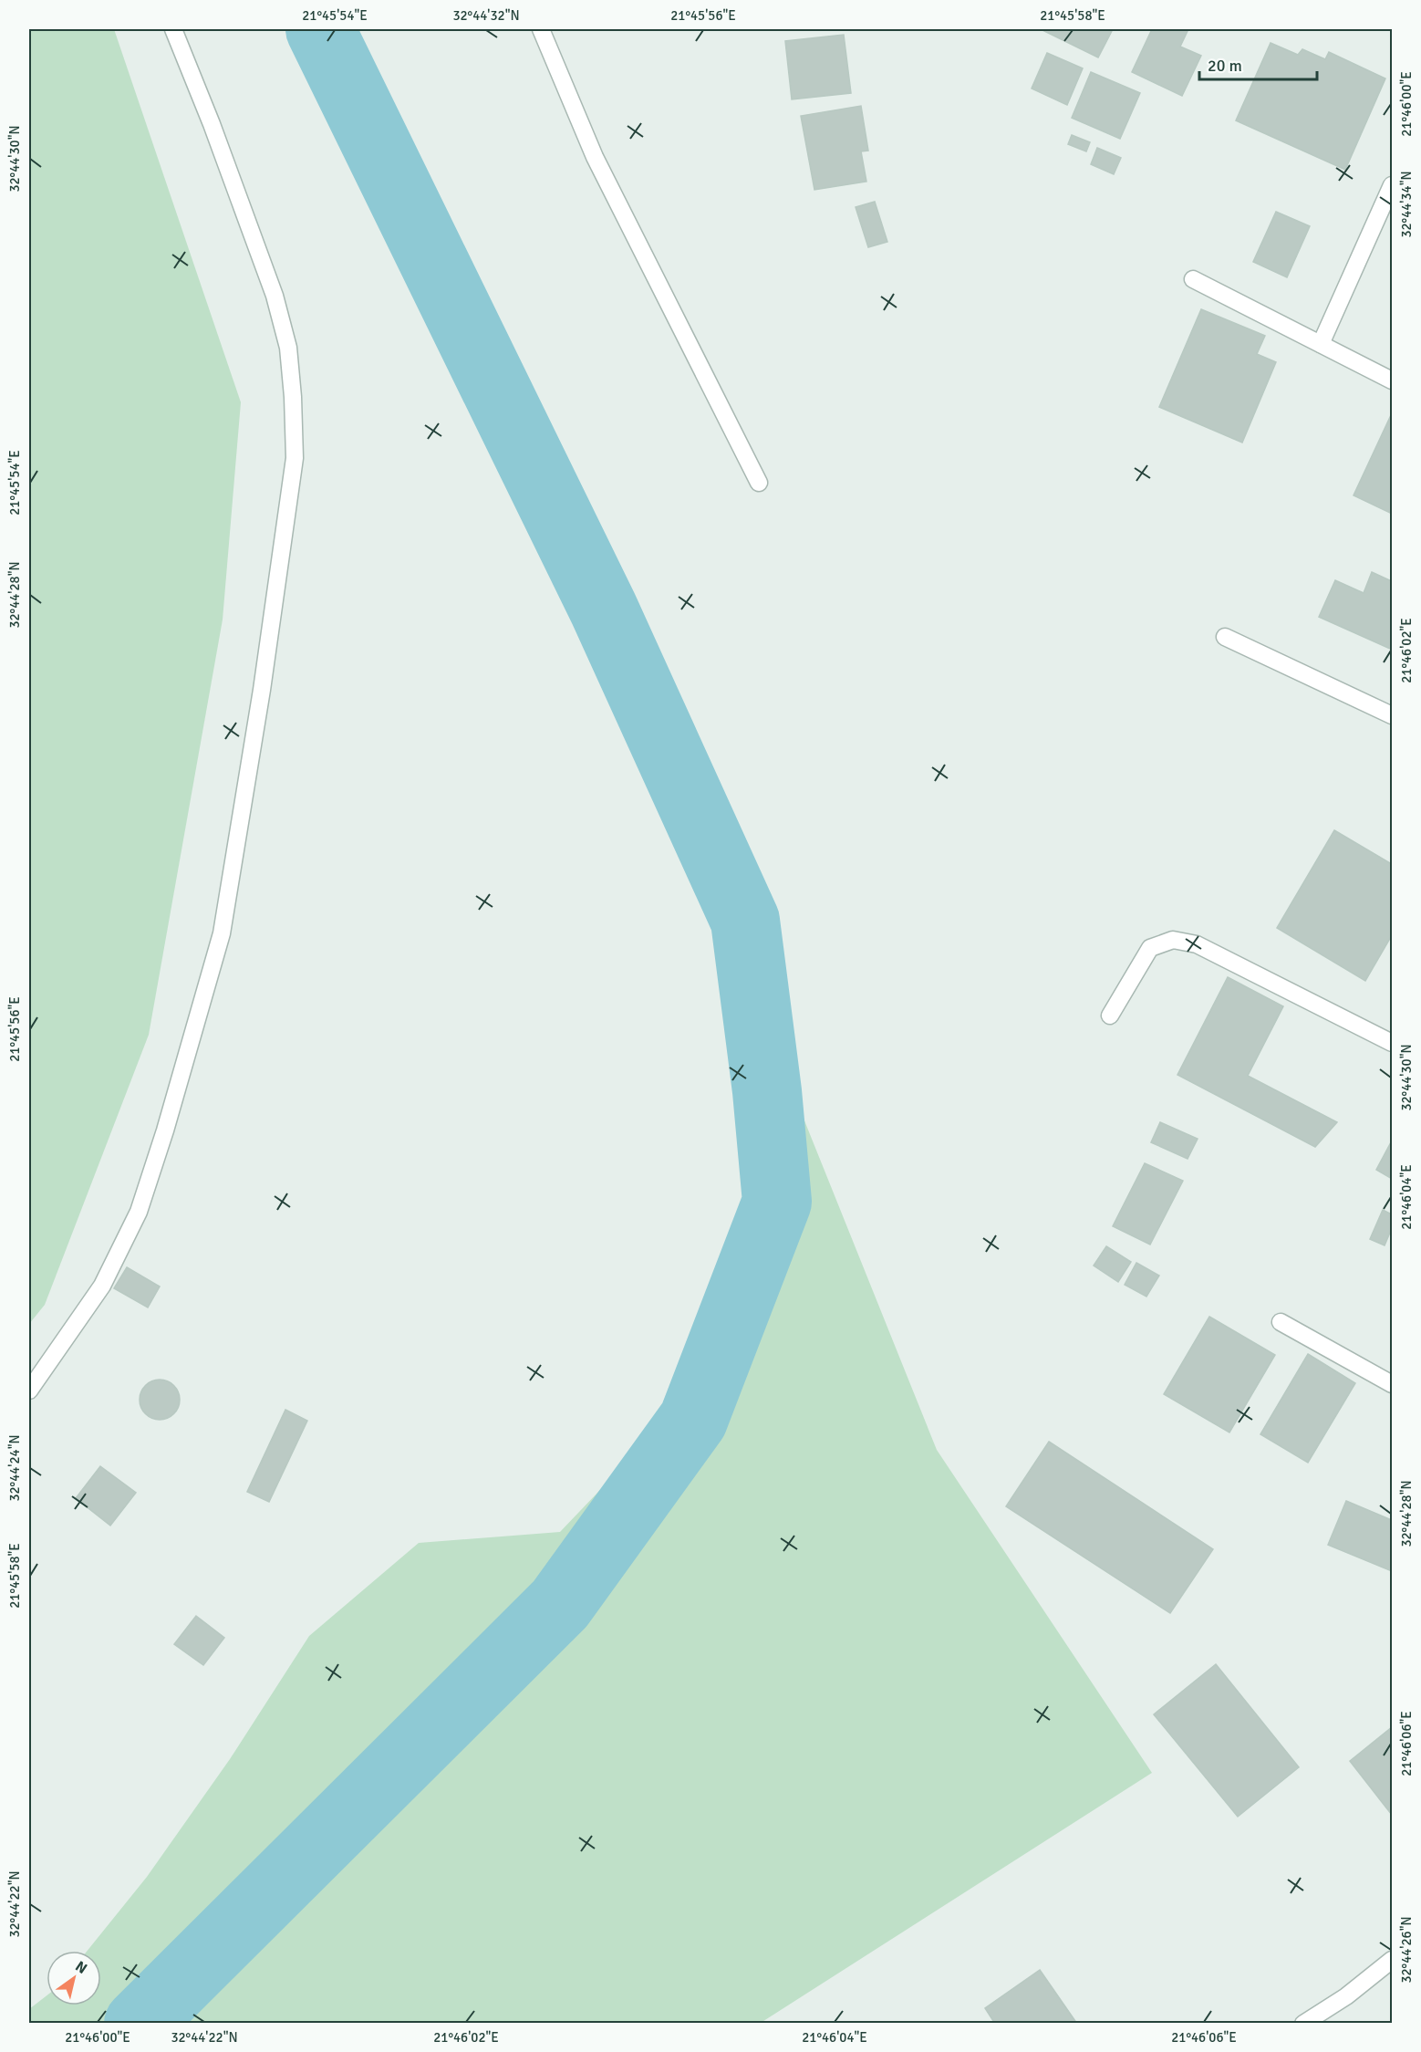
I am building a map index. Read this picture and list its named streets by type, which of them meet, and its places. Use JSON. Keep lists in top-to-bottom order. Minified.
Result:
{"scale_bar":"20 m","north":"top right","coordinates":["21°45'54\"E","32°44'32\"N","21°45'56\"E","21°45'58\"E","21°46'00\"E","32°44'30\"N","32°44'34\"N","32°44'28\"N","21°46'02\"E","21°46'04\"E","32°44'24\"N","21°46'06\"E","32°44'22\"N","32°44'26\"N"]}
